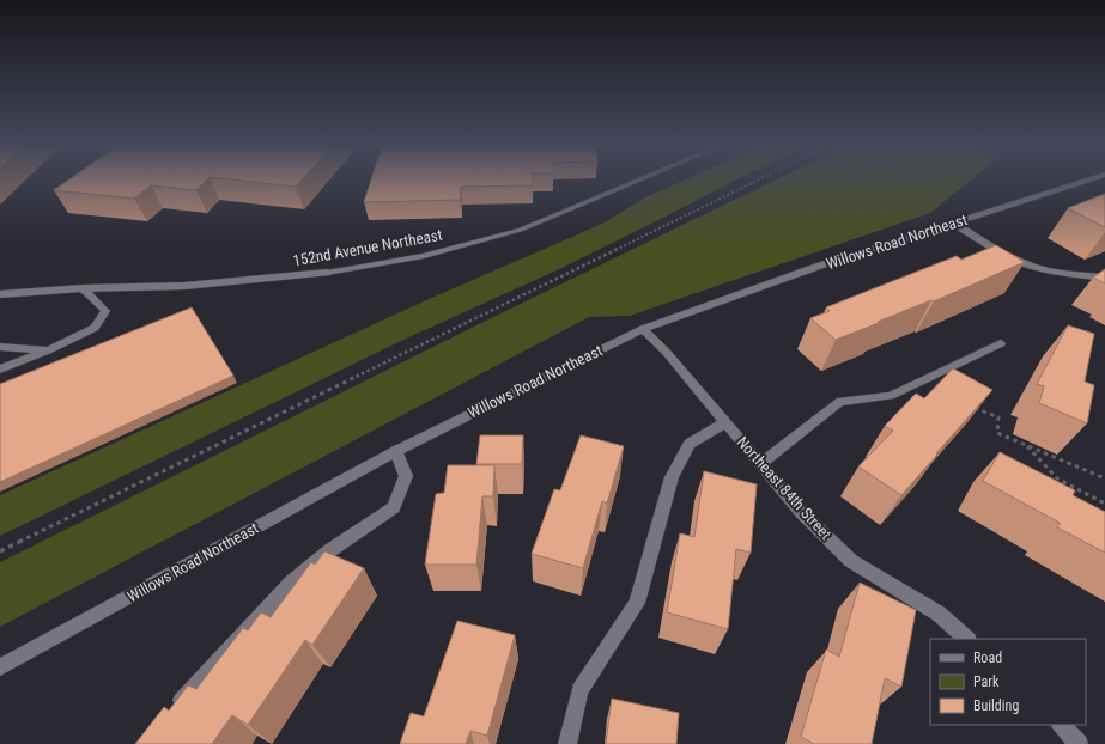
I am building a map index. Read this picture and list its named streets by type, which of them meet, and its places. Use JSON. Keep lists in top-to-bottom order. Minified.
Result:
{"streets":{"street":["Willows Road Northeast","152nd Avenue Northeast","Northeast 84th Street"]},"crossings":[["Willows Road Northeast","Northeast 84th Street"]],"legend":["Road","Park","Building"]}
